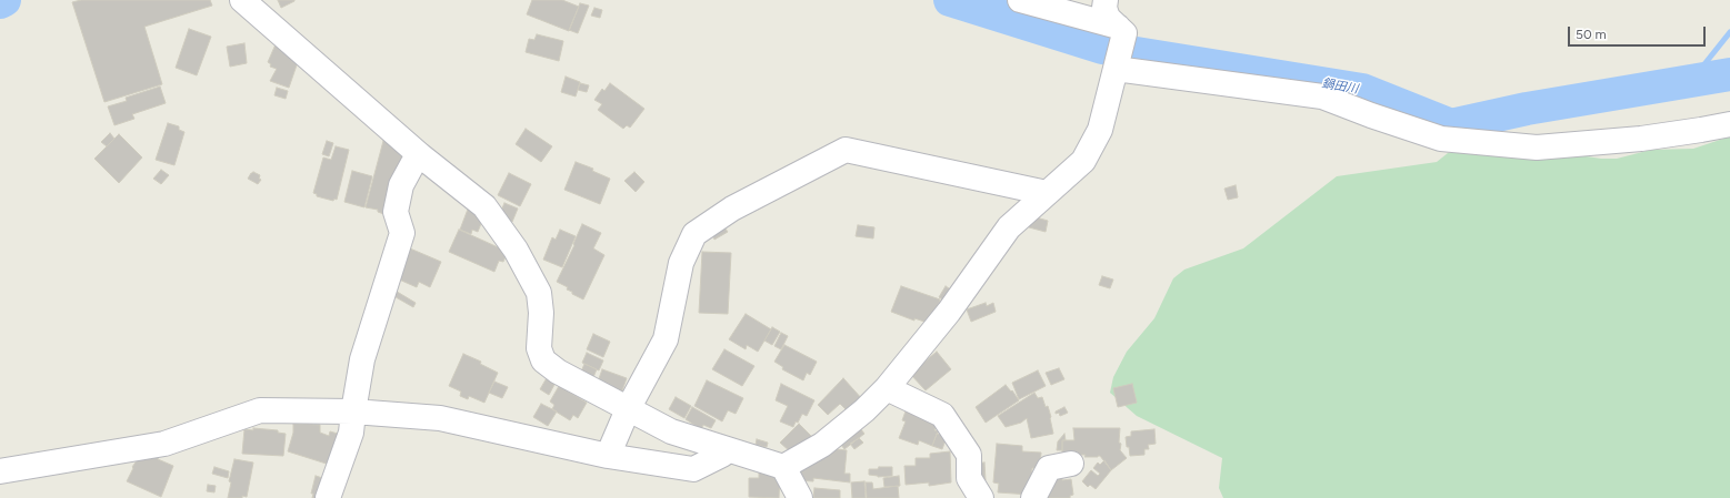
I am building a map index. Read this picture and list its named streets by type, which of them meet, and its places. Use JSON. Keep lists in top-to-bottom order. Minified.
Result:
{"water":["鍋田川"],"scale_bar":"50 m"}
